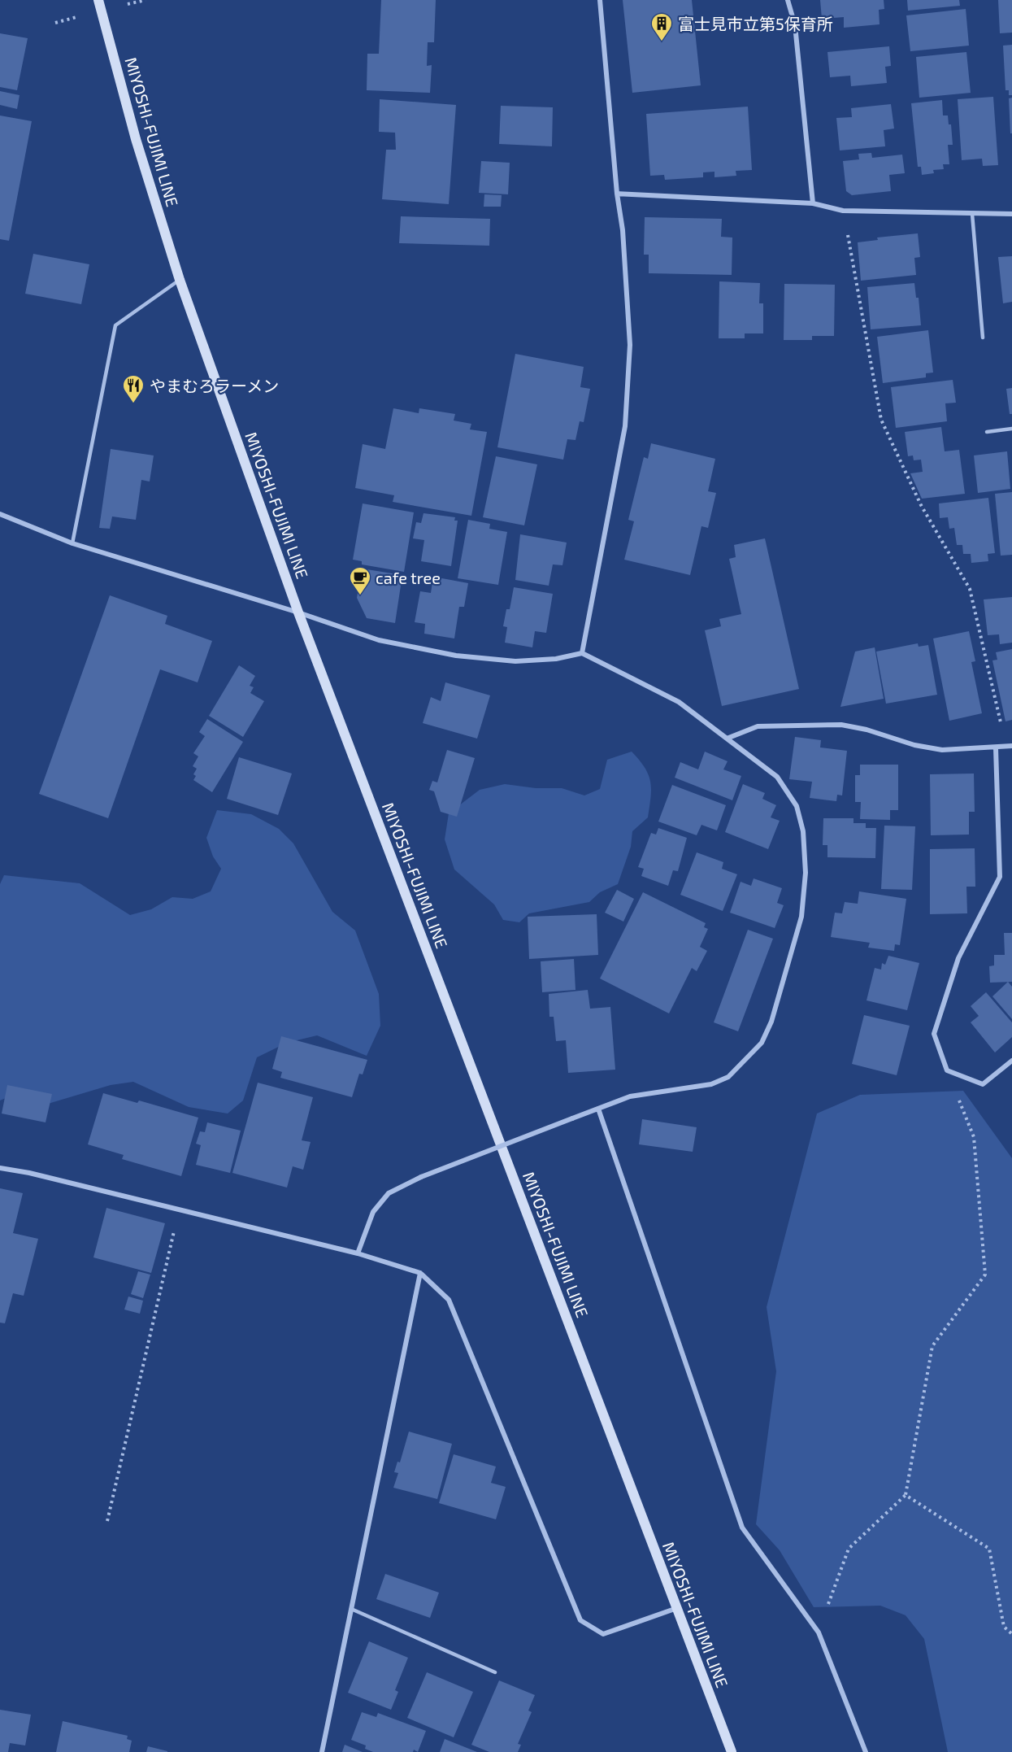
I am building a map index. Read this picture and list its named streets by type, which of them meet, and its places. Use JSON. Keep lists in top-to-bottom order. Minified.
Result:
{"streets":{"main road":["MIYOSHI-FUJIMI LINE"]},"places":{"building":["富士見市立第5保育所"],"restaurant":["やまむろラーメン"],"cafe":["cafe tree"]}}
